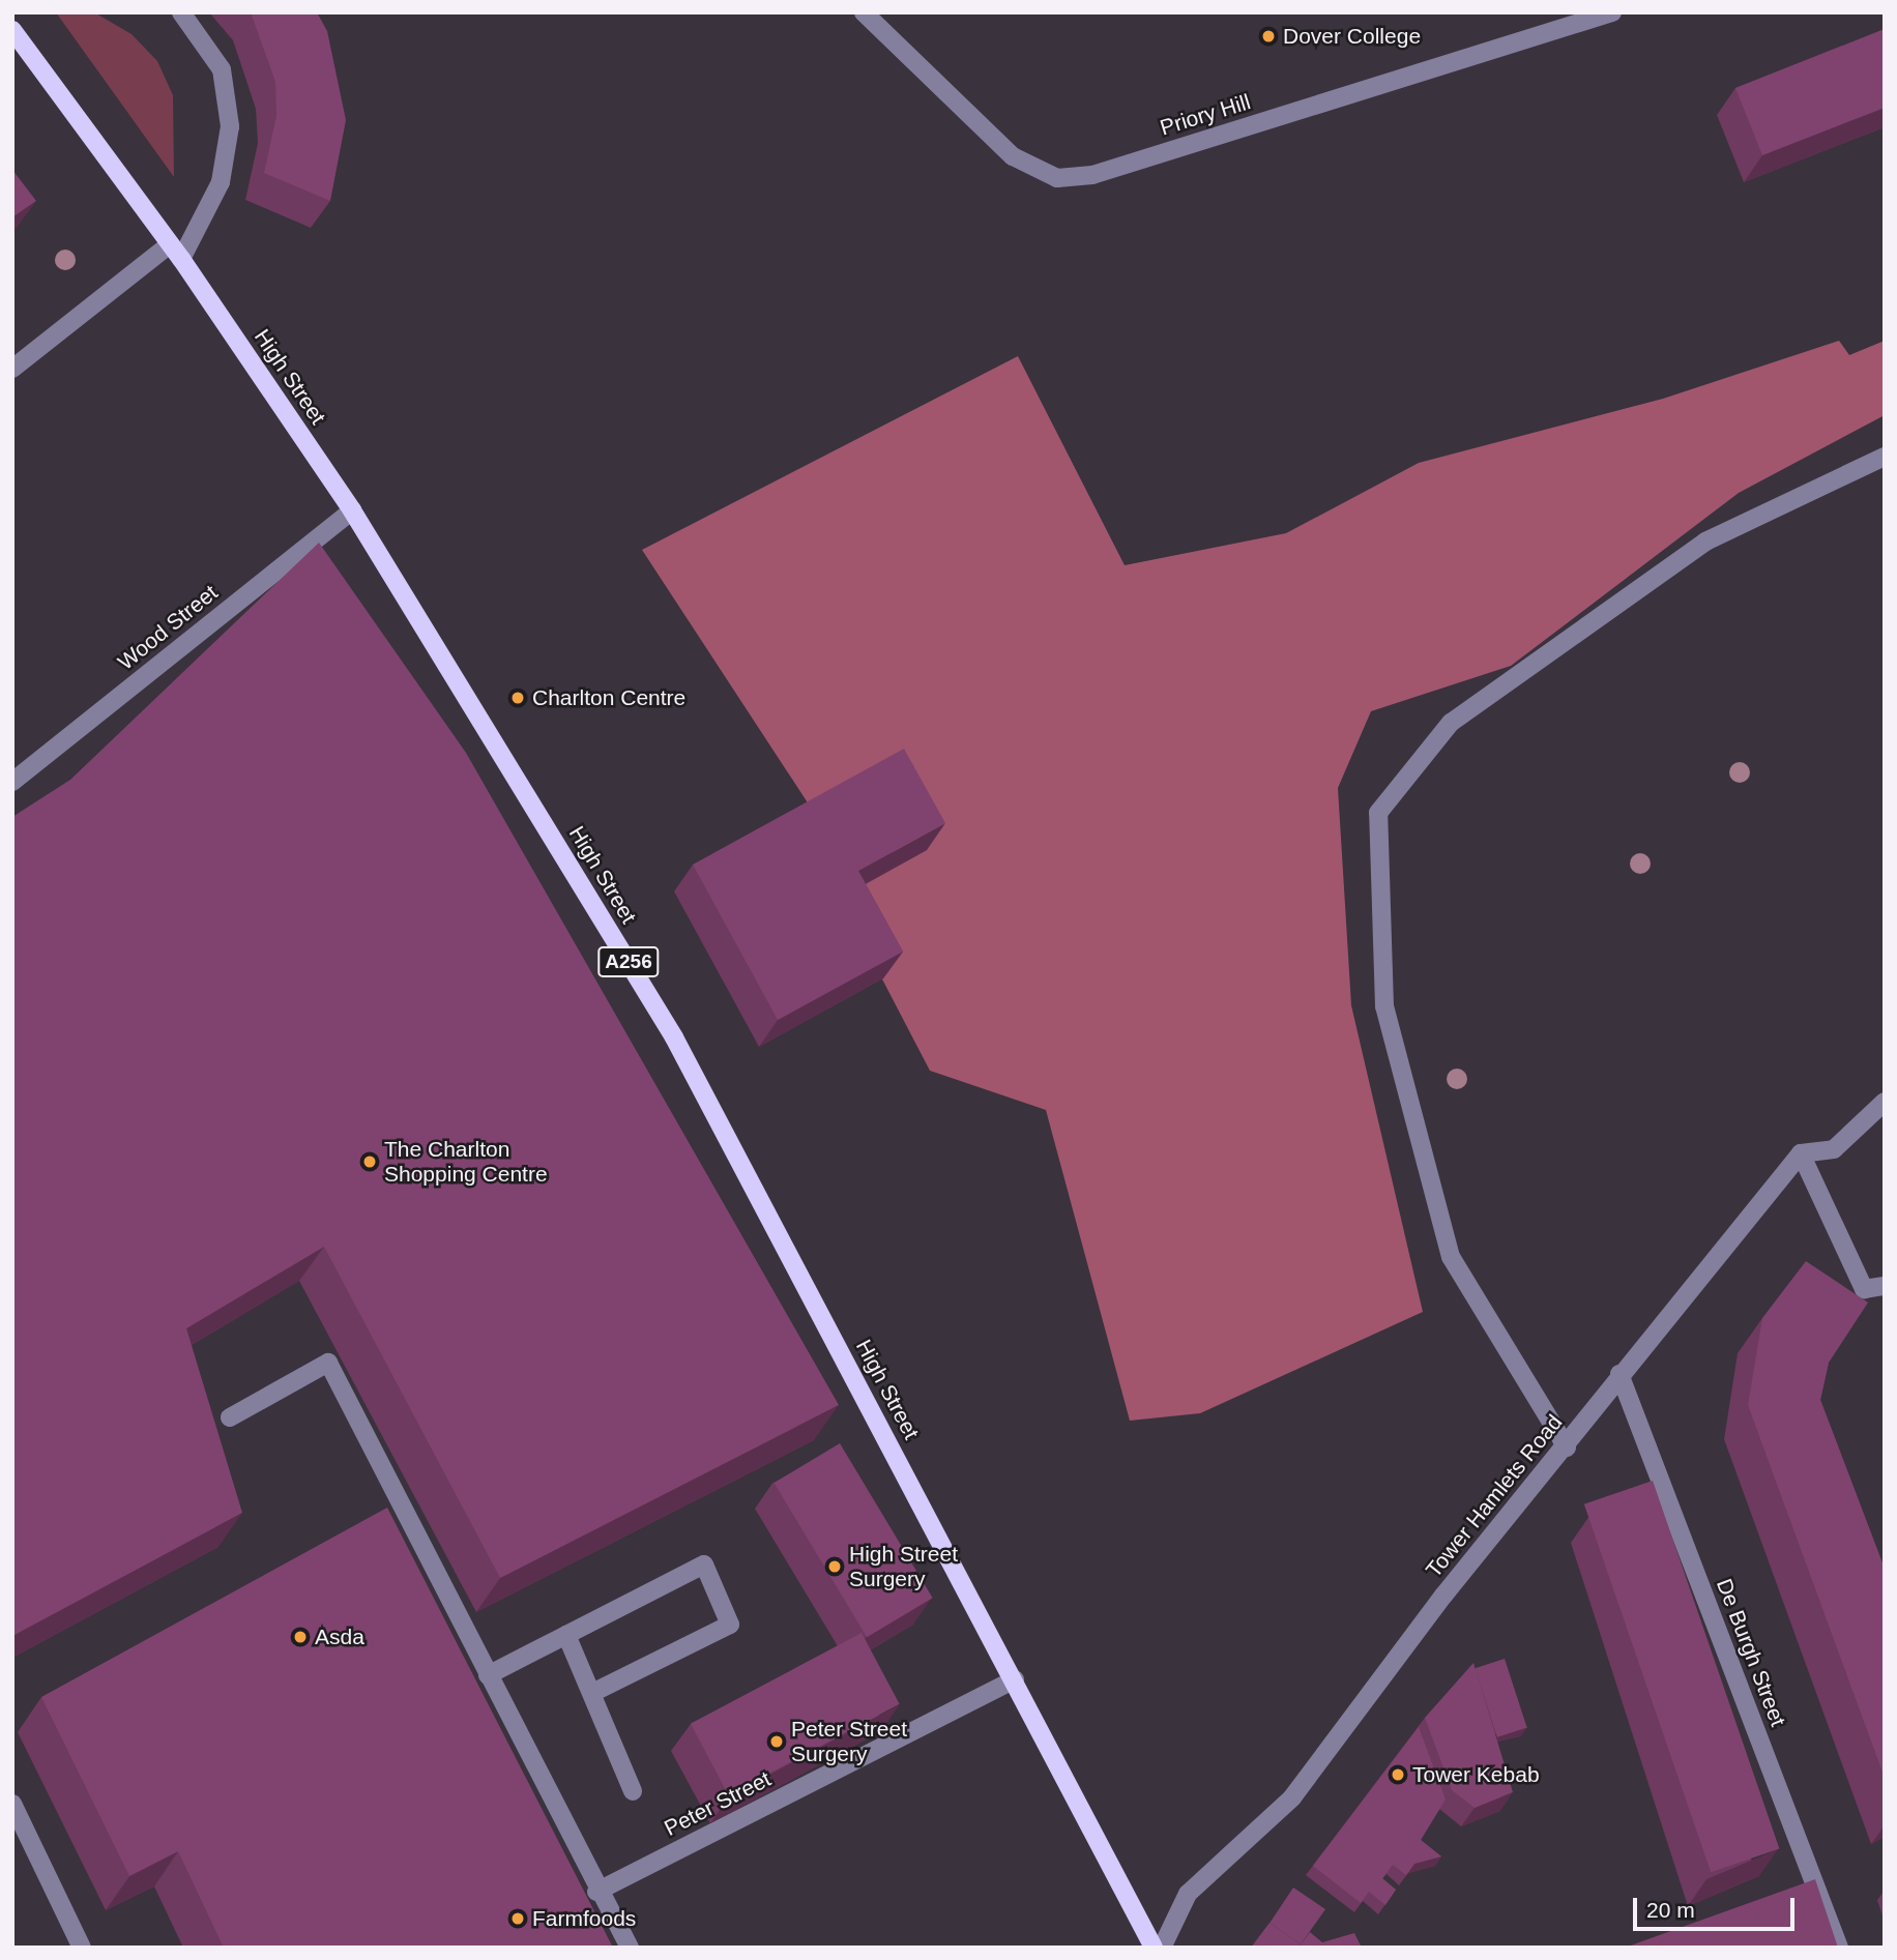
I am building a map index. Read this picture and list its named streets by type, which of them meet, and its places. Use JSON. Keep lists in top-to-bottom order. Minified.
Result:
{"streets":{"main road":["High Street","A256"],"street":["Priory Hill","Wood Street","Tower Hamlets Road","De Burgh Street","Peter Street"]},"crossings":[["High Street","Wood Street"],["High Street","Peter Street"],["Tower Hamlets Road","De Burgh Street"]],"places":["Dover College","Charlton Centre","The Charlton Shopping Centre","High Street Surgery","Asda","Peter Street Surgery","Tower Kebab","Farmfoods"],"scale_bar":"20 m"}
